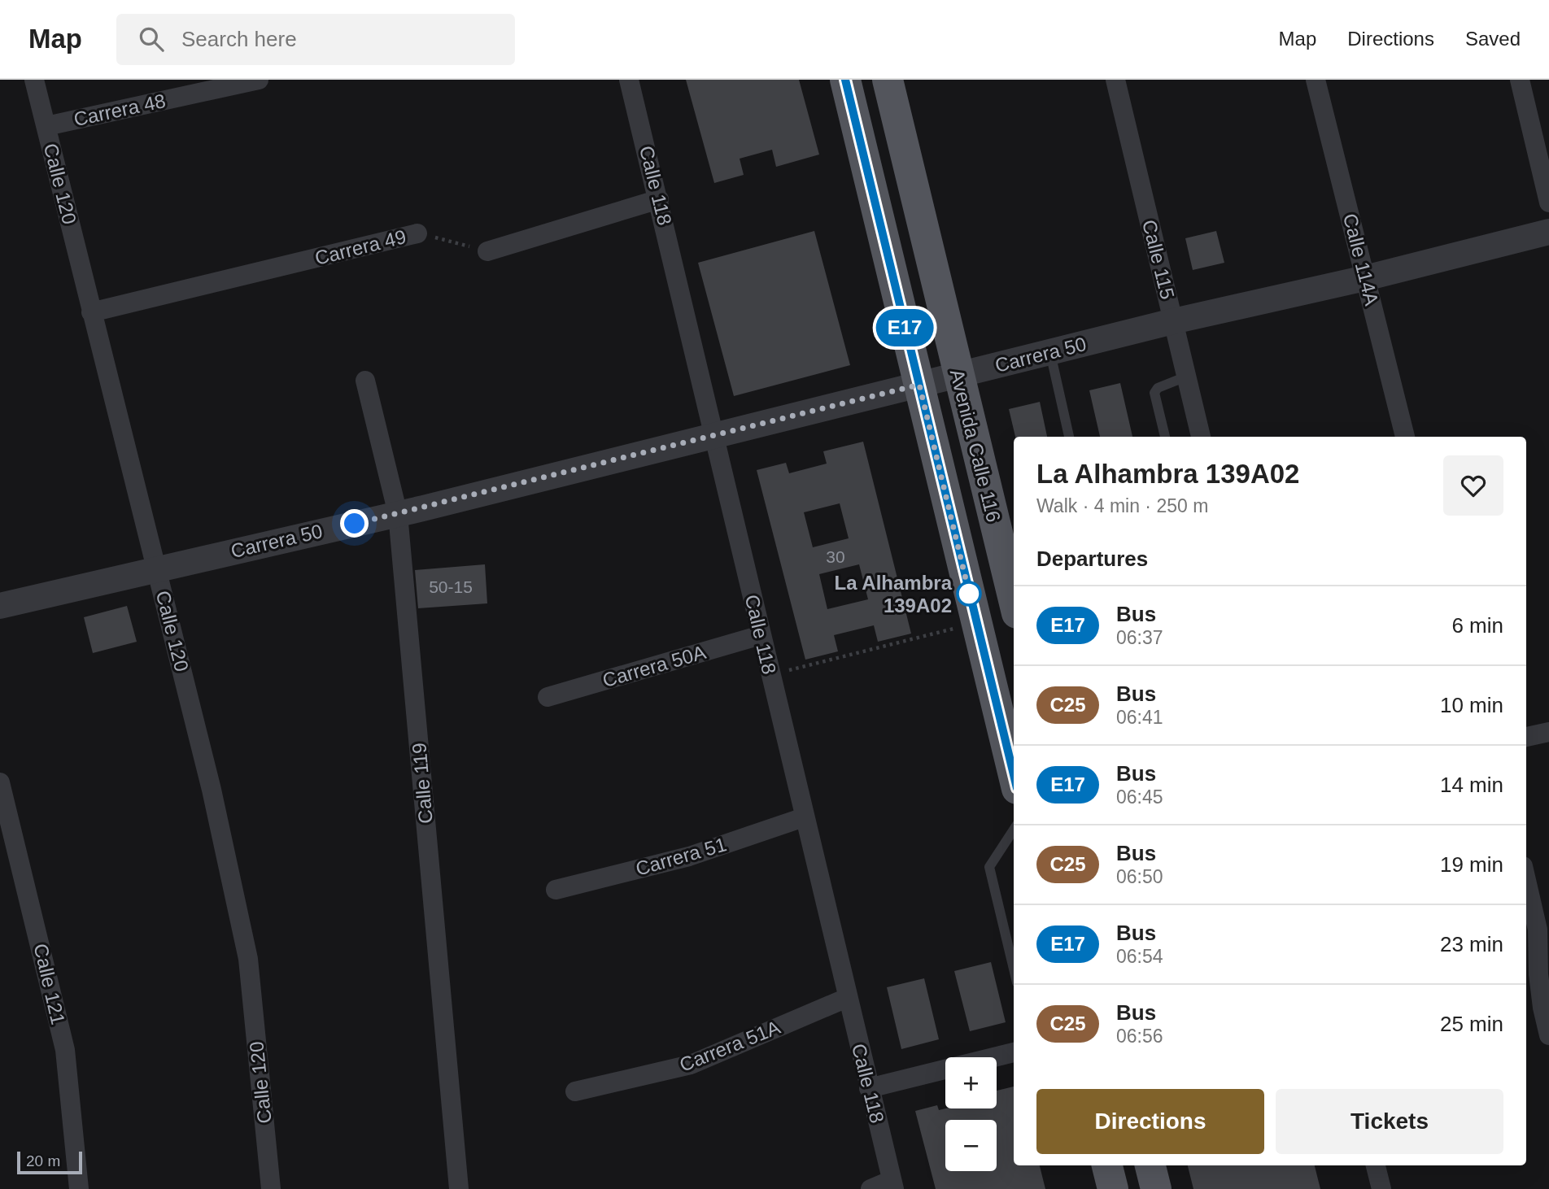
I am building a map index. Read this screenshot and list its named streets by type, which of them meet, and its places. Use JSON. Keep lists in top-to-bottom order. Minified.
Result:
{"streets":{"main road":["Avenida Calle 116"],"street":["Carrera 48","Calle 120","Calle 118","Carrera 49","Calle 115","Calle 114A","Carrera 50","Carrera 50A","Calle 119","Carrera 51","Calle 121","Carrera 51A"]},"crossings":[["Carrera 48","Calle 120"],["Calle 120","Carrera 49"],["Calle 120","Carrera 50"],["Calle 118","Carrera 50"],["Calle 118","Carrera 50A"],["Calle 118","Carrera 51"],["Calle 118","Carrera 51A"],["Calle 115","Carrera 50"],["Calle 114A","Carrera 50"],["Carrera 50","Avenida Calle 116"],["Carrera 50","Calle 119"]],"places":["La Alhambra 139A02"],"lines":["bus line E17"],"house_numbers":["30","50-15"],"scale_bar":"20 m","page":{"header":"Map","search":"Search here","nav":["Map","Directions","Saved"],"on_map":"E17","heading":[["La Alhambra 139A02","Walk · 4 min · 250 m"],"Departures"],"list":[{"mark":"E17","name":"Bus","note":"06:37","value":"6 min"},{"mark":"C25","name":"Bus","note":"06:41","value":"10 min"},{"mark":"E17","name":"Bus","note":"06:45","value":"14 min"},{"mark":"C25","name":"Bus","note":"06:50","value":"19 min"},{"mark":"E17","name":"Bus","note":"06:54","value":"23 min"},{"mark":"C25","name":"Bus","note":"06:56","value":"25 min"}],"map_buttons":["+","−"],"buttons":["Directions","Tickets"],"scale":"20 m"}}
